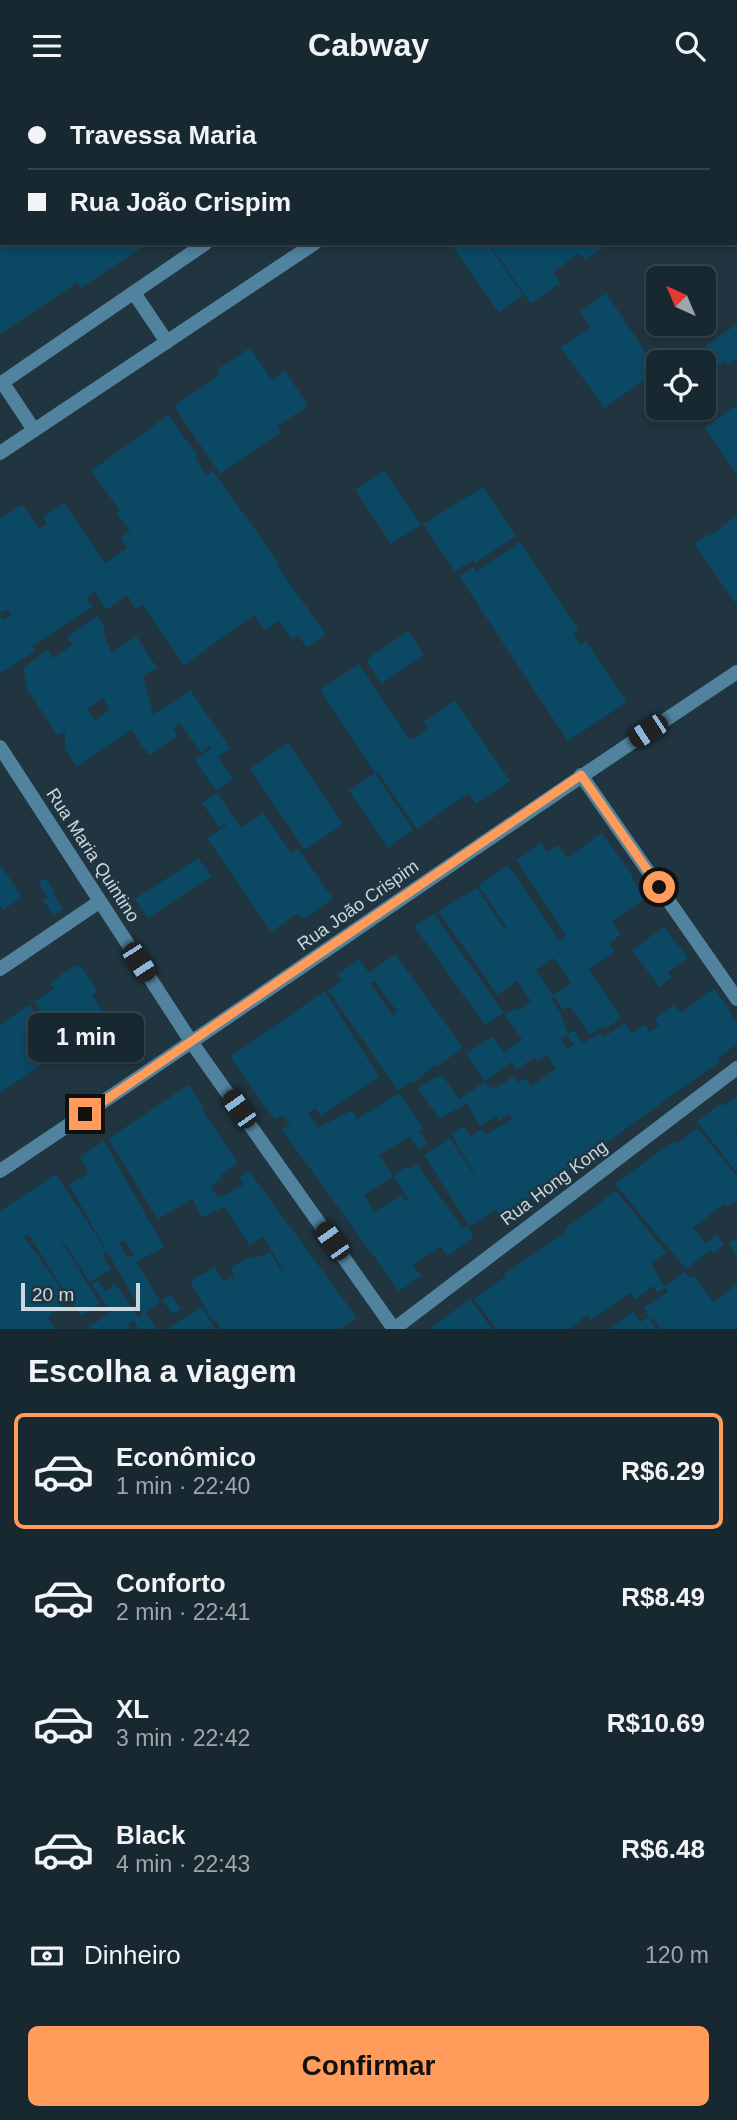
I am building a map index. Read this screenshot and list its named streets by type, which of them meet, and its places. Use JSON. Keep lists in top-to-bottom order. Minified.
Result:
{"streets":{"street":["Rua Maria Quintino","Rua João Crispim","Rua Hong Kong"]},"crossings":[["Rua Maria Quintino","Rua João Crispim"],["Rua Maria Quintino","Rua Hong Kong"]],"scale_bar":"20 m","north":"top left","page":{"header":"Cabway","banner":["Travessa Maria","Rua João Crispim"],"bubble":"1 min","scale":"20 m","heading":"Escolha a viagem","list":[{"name":"Econômico","note":"1 min · 22:40","value":"R$6.29"},{"name":"Conforto","note":"2 min · 22:41","value":"R$8.49"},{"name":"XL","note":"3 min · 22:42","value":"R$10.69"},{"name":"Black","note":"4 min · 22:43","value":"R$6.48"}],"pay":["Dinheiro","120 m"],"buttons":"Confirmar"}}
